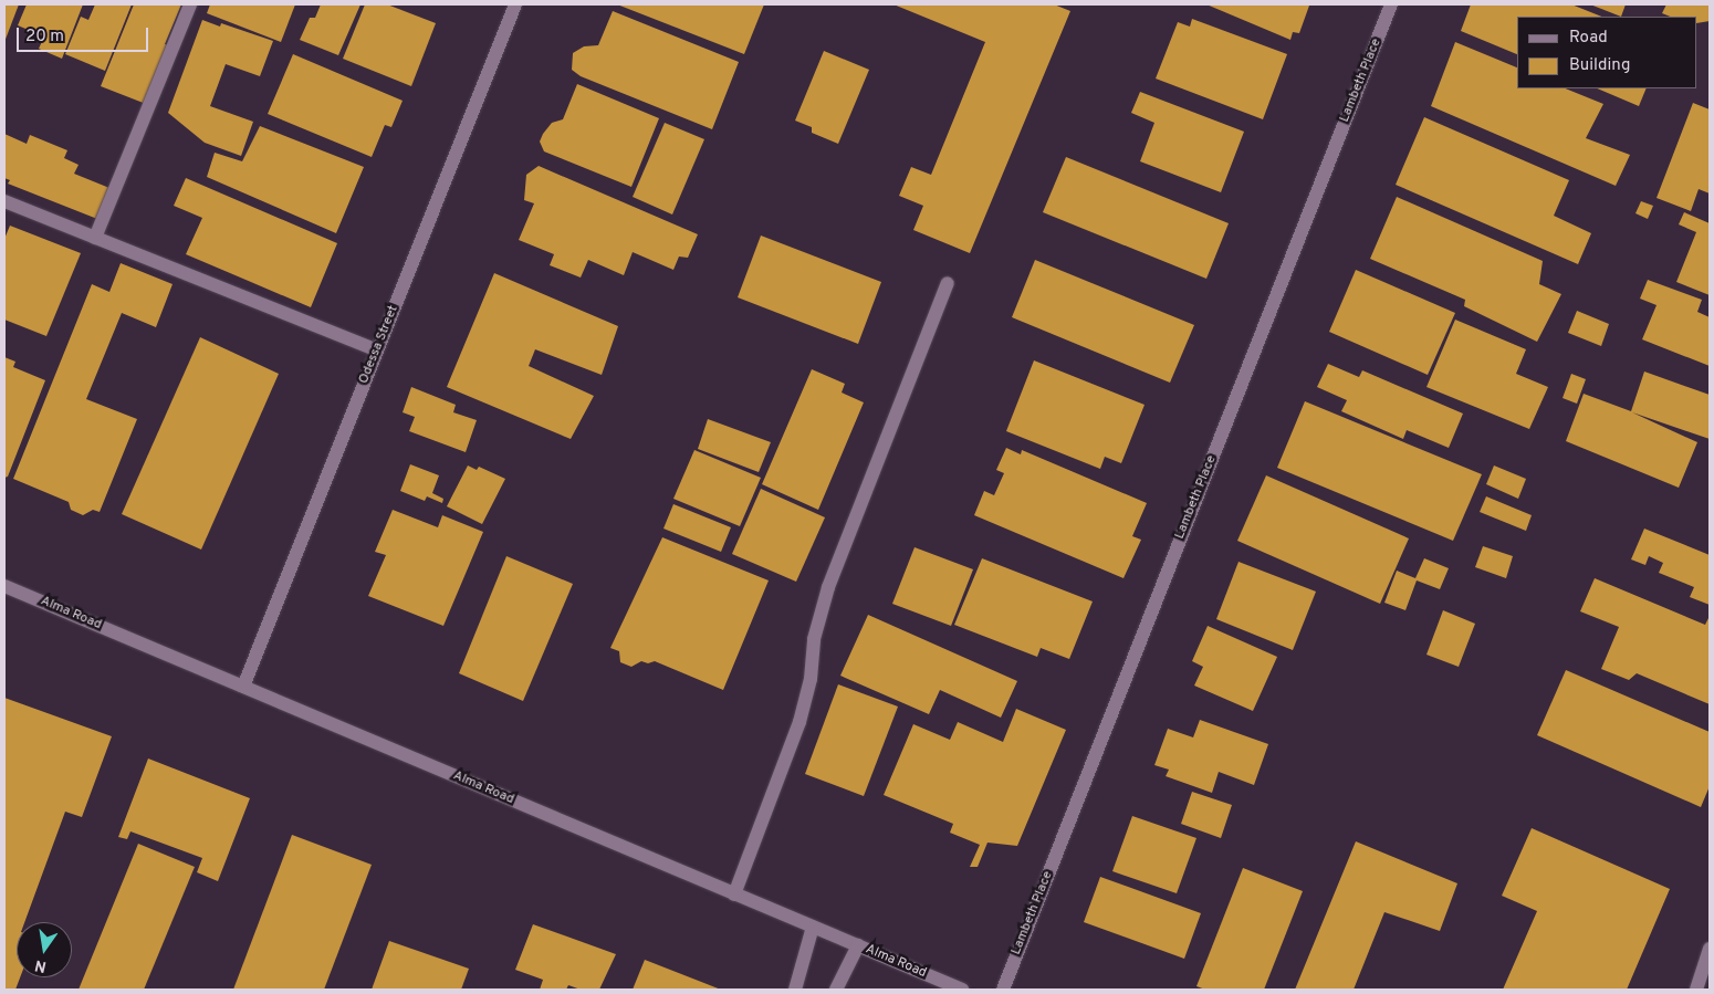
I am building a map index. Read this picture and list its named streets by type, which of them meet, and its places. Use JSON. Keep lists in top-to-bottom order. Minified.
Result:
{"streets":{"street":["Lambeth Place","Odessa Street","Alma Road"]},"crossings":[["Odessa Street","Alma Road"]],"legend":["Road","Building"],"scale_bar":"20 m","north":"bottom"}
